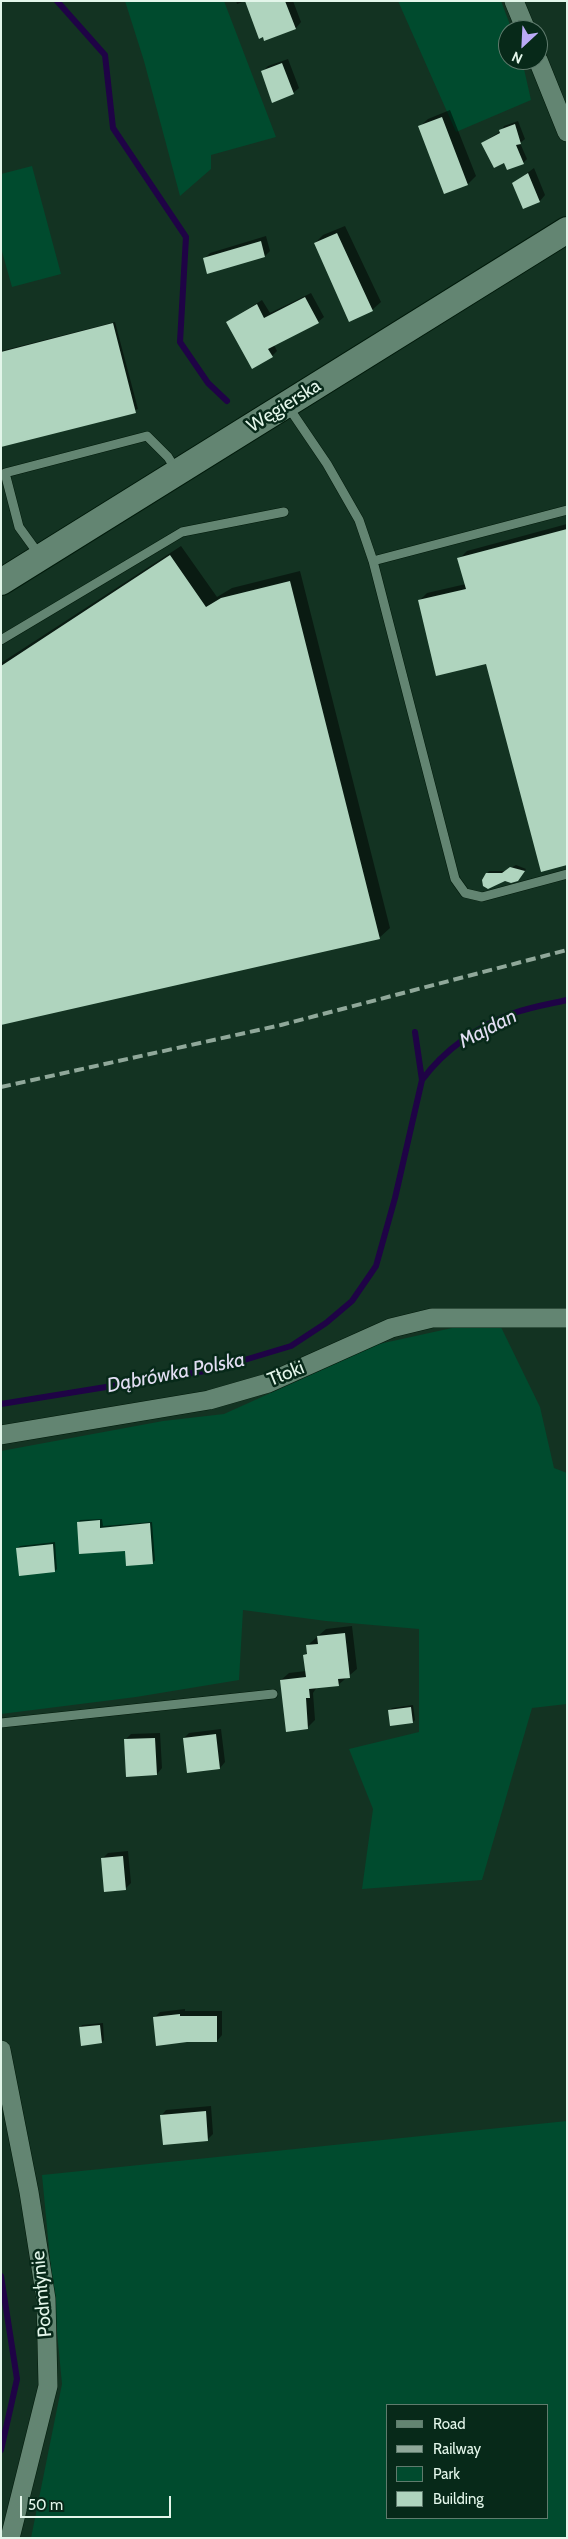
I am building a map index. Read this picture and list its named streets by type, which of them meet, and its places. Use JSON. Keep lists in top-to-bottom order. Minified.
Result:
{"streets":{"main road":["Węgierska"],"street":["Tłoki","Podmłynie"]},"water":["Majdan","Dąbrówka Polska"],"legend":["Road","Railway","Park","Building"],"scale_bar":"50 m","north":"bottom left"}
